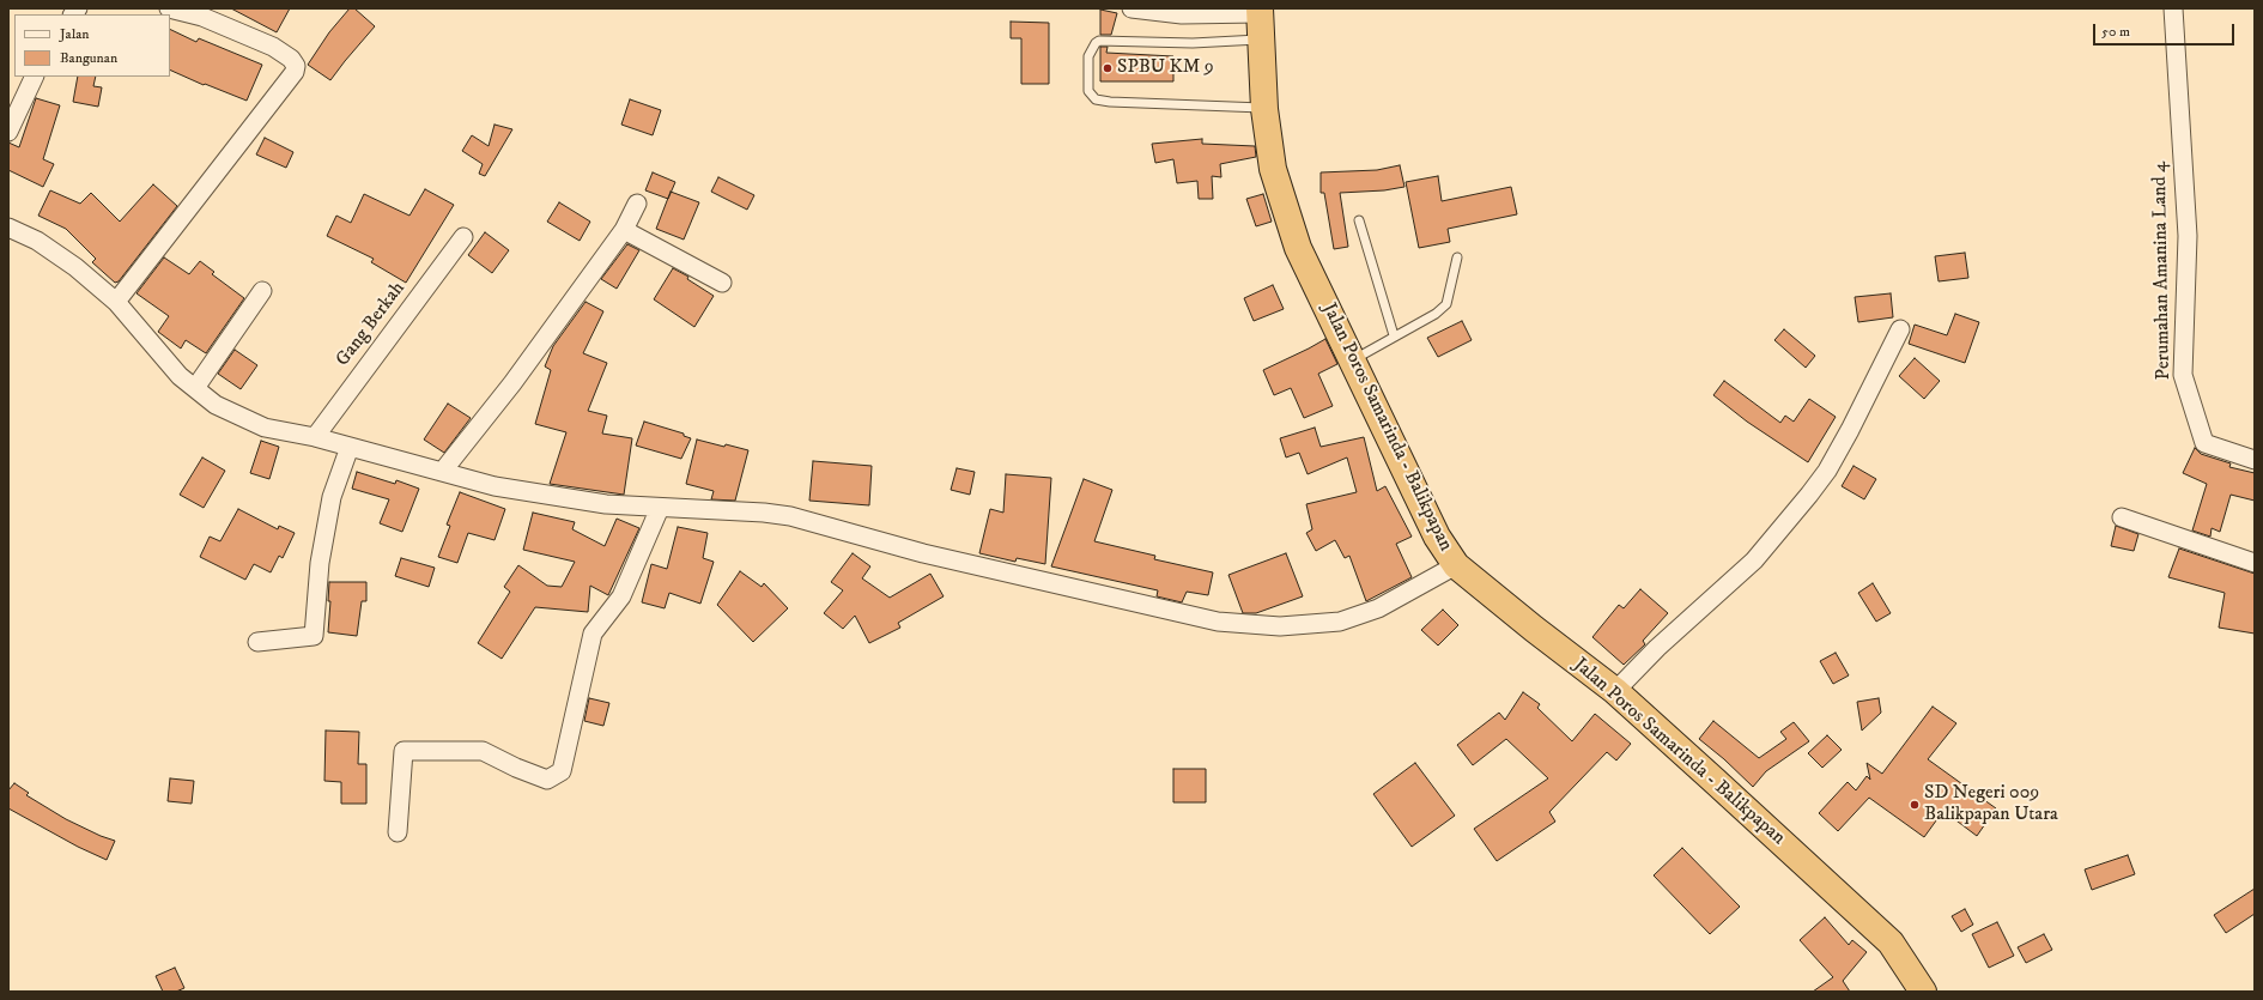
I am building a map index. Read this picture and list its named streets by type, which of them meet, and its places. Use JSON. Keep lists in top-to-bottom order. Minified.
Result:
{"streets":{"highway":["Jalan Poros Samarinda - Balikpapan"],"street":["Perumahan Amanina Land 4","Gang Berkah"]},"places":["SPBU KM 9","SD Negeri 009 Balikpapan Utara"],"legend":["Jalan","Bangunan"],"scale_bar":"50 m"}
